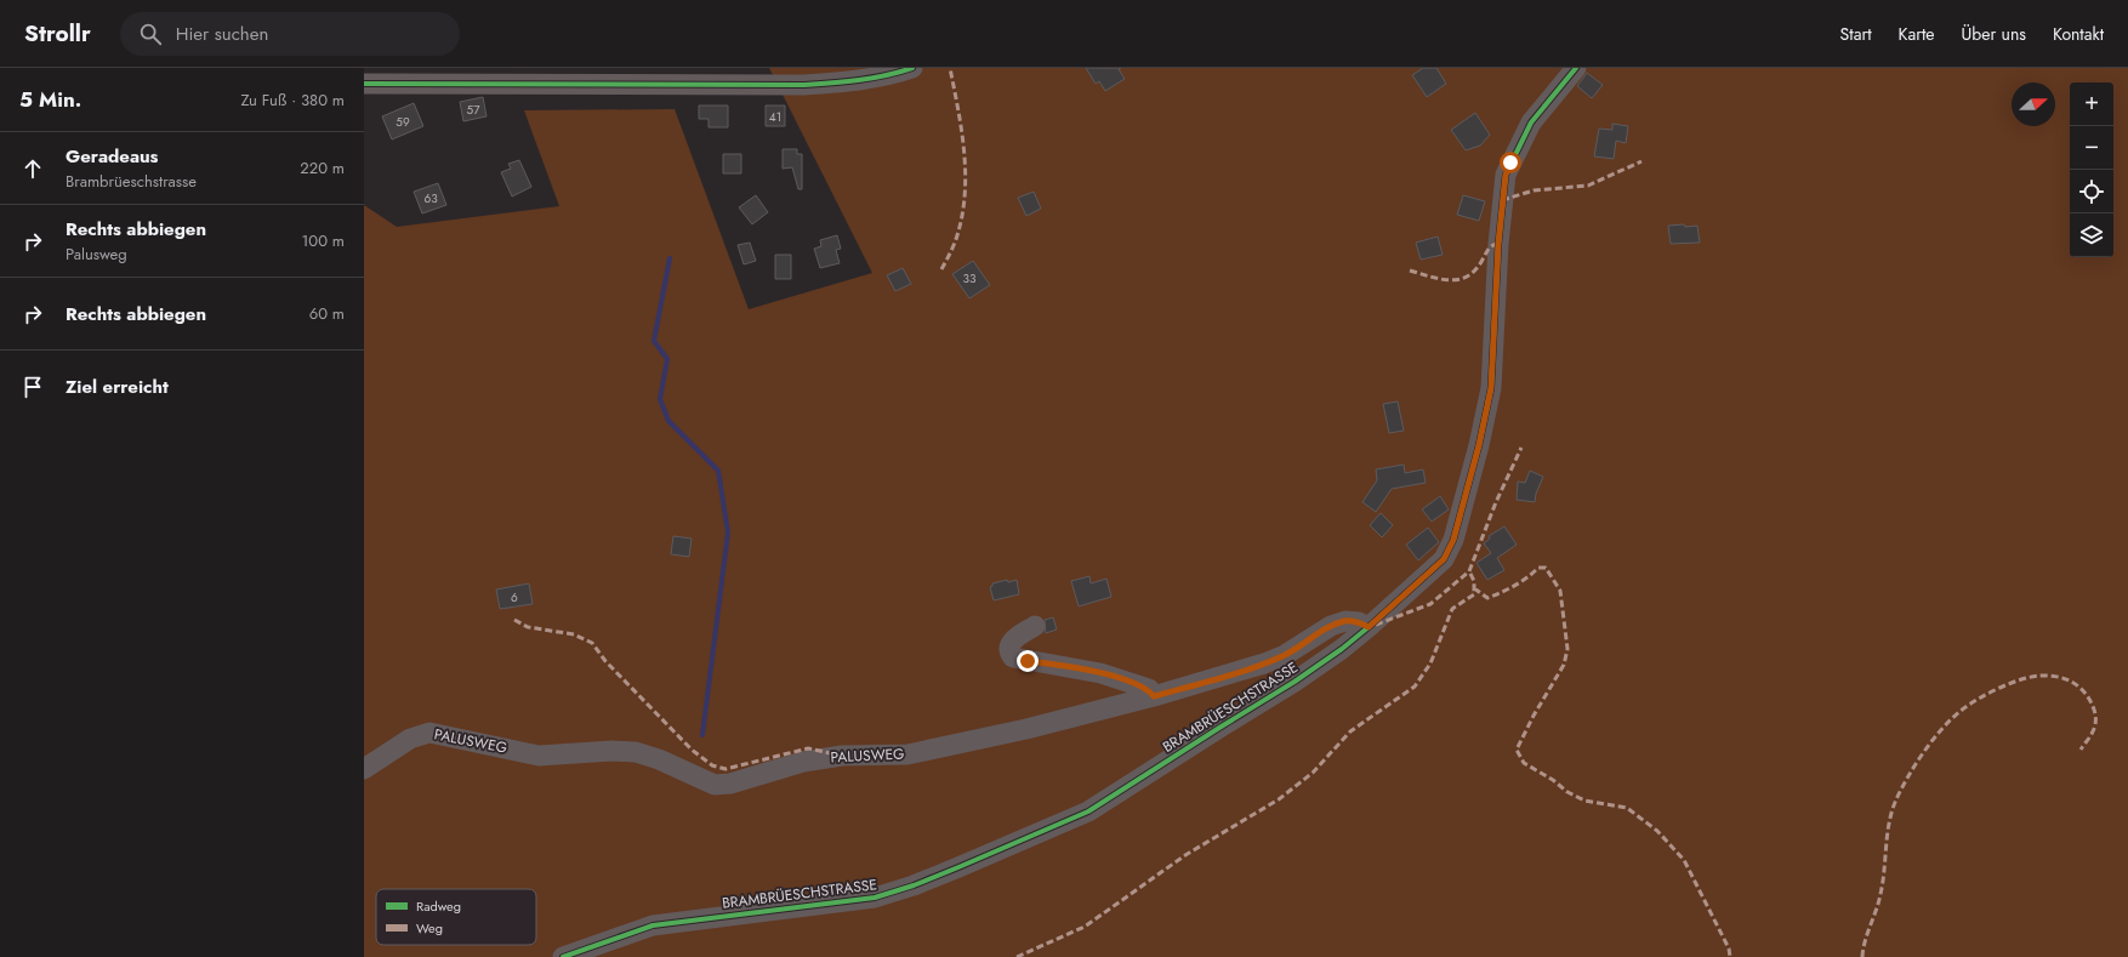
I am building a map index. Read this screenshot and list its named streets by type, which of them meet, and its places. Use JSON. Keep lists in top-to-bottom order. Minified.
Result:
{"streets":{"street":["BRAMBRÜESCHSTRASSE","PALUSWEG"]},"crossings":[["BRAMBRÜESCHSTRASSE","PALUSWEG"]],"house_numbers":["57","41","59","63","33","6"],"legend":["Radweg","Weg"],"north":"right","page":{"header":"Strollr","search":"Hier suchen","nav":["Start","Karte","Über uns","Kontakt"],"heading":["5 Min.","Zu Fuß · 380 m"],"map_buttons":["+","−"],"list":[["Geradeaus","Brambrüeschstrasse","220 m"],["Rechts abbiegen","Palusweg","100 m"],["Rechts abbiegen","60 m"],"Ziel erreicht"]}}
